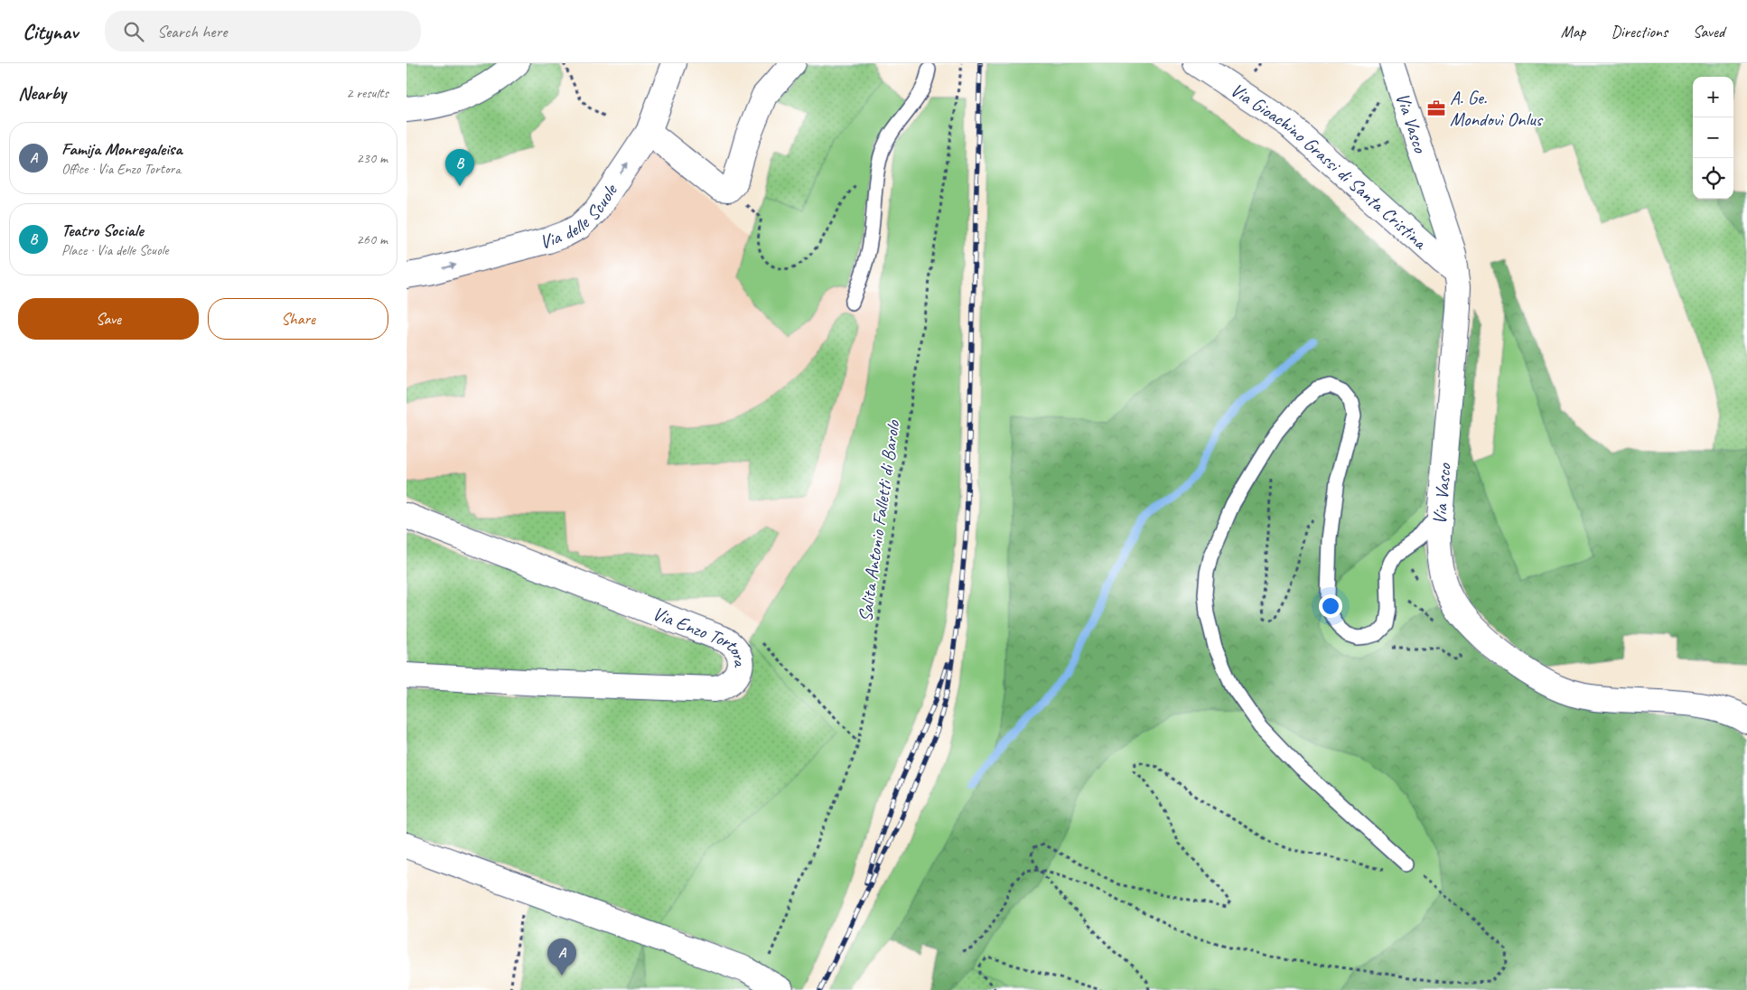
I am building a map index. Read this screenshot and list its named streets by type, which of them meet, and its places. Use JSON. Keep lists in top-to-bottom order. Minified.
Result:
{"streets":{"street":["Via Vasco","Via Gioachino Grassi di Santa Cristina","Via delle Scuole","Via Enzo Tortora"],"path":["Salita Antonio Falletti di Barolo"]},"crossings":[["Via Vasco","Via Gioachino Grassi di Santa Cristina"]],"places":{"office":["A. Ge. Mondovì Onlus"]},"page":{"header":"Citynav","search":"Search here","nav":["Map","Directions","Saved"],"heading":["Nearby","2 results"],"map_buttons":["+","−"],"list":[{"mark":"A","name":"Famija Monregaleisa","note":"Office · Via Enzo Tortora","value":"230 m"},{"mark":"B","name":"Teatro Sociale","note":"Place · Via delle Scuole","value":"260 m"}],"pins":["B","A"],"buttons":["Save","Share"]}}
